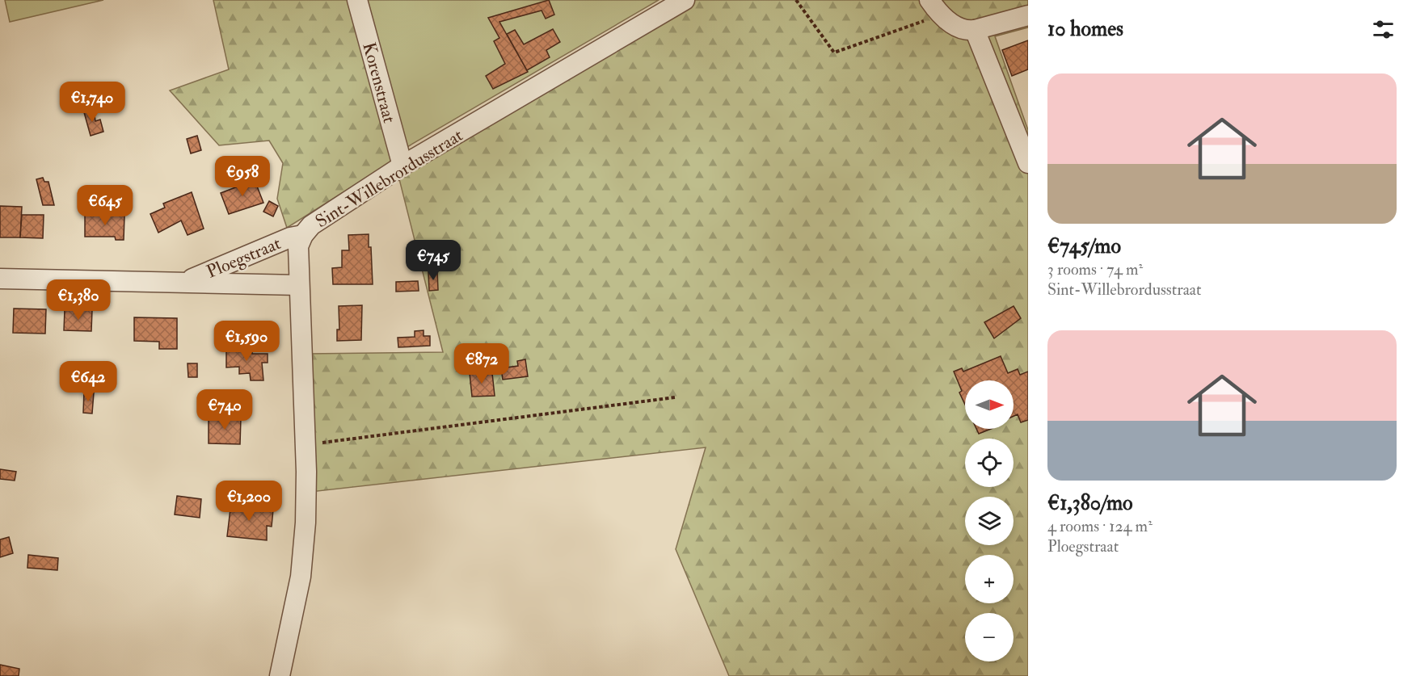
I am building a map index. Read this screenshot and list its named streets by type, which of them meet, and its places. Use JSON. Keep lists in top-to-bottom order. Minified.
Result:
{"streets":{"street":["Korenstraat","Sint-Willebrordusstraat","Ploegstraat"]},"crossings":[["Korenstraat","Sint-Willebrordusstraat"],["Sint-Willebrordusstraat","Ploegstraat"]],"north":"right","page":{"heading":"10 homes","list":[{"name":"€745/mo","note":"3 rooms · 74 m² · Sint-Willebrordusstraat"},{"name":"€1,380/mo","note":"4 rooms · 124 m² · Ploegstraat"}],"price":["€1,740","€958","€645","€745","€1,380","€1,590","€872","€642","€740","€1,200"],"map_buttons":["+","−"]}}
